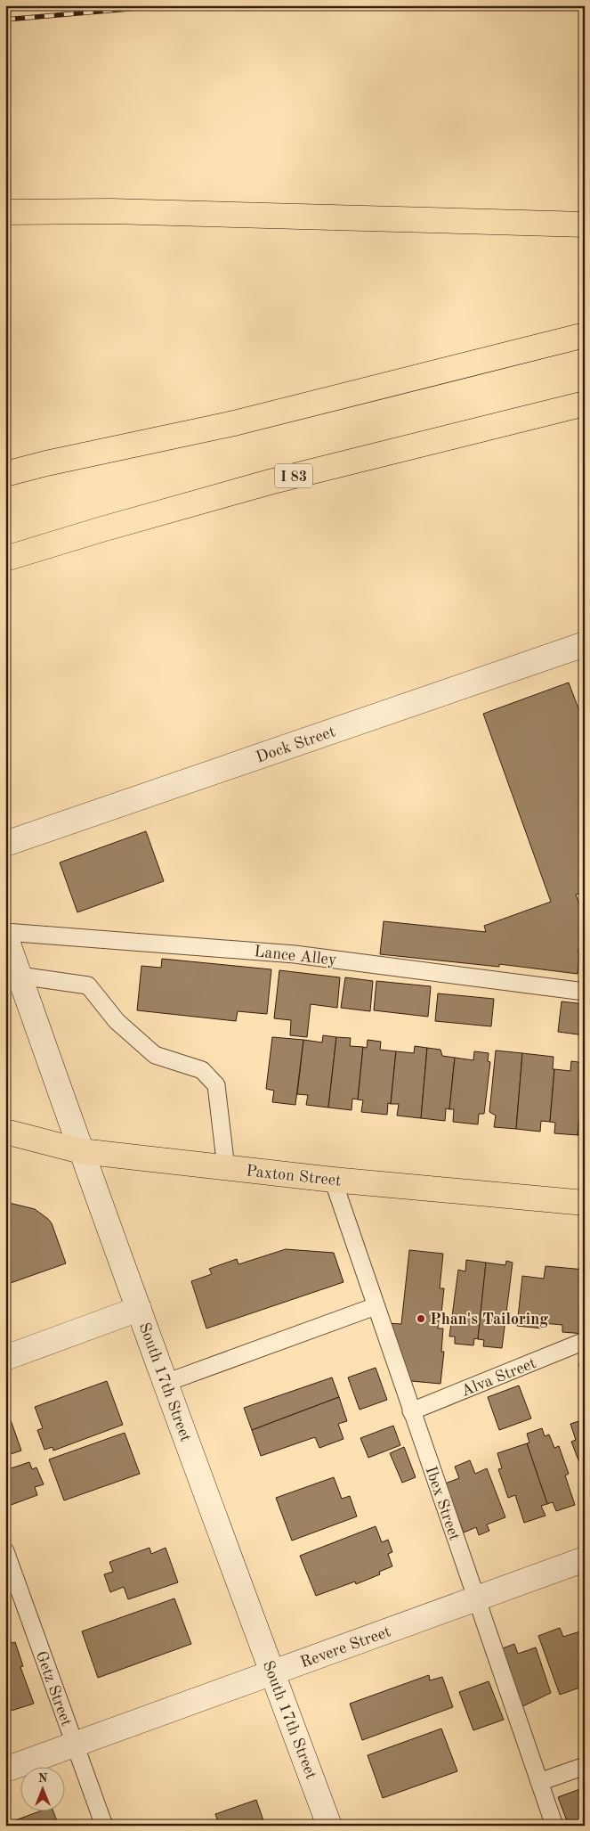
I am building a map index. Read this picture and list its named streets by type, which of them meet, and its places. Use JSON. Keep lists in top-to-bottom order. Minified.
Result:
{"streets":{"main road":["I 83","Paxton Street"],"street":["Dock Street","South 17th Street","Revere Street"],"lane":["Lance Alley","Alva Street","Ibex Street","Getz Street"]},"crossings":[["Paxton Street","South 17th Street"],["Paxton Street","Ibex Street"],["Alva Street","Ibex Street"],["South 17th Street","Revere Street"],["Ibex Street","Revere Street"],["Revere Street","Getz Street"]],"places":["Phan's Tailoring"],"north":"top"}
